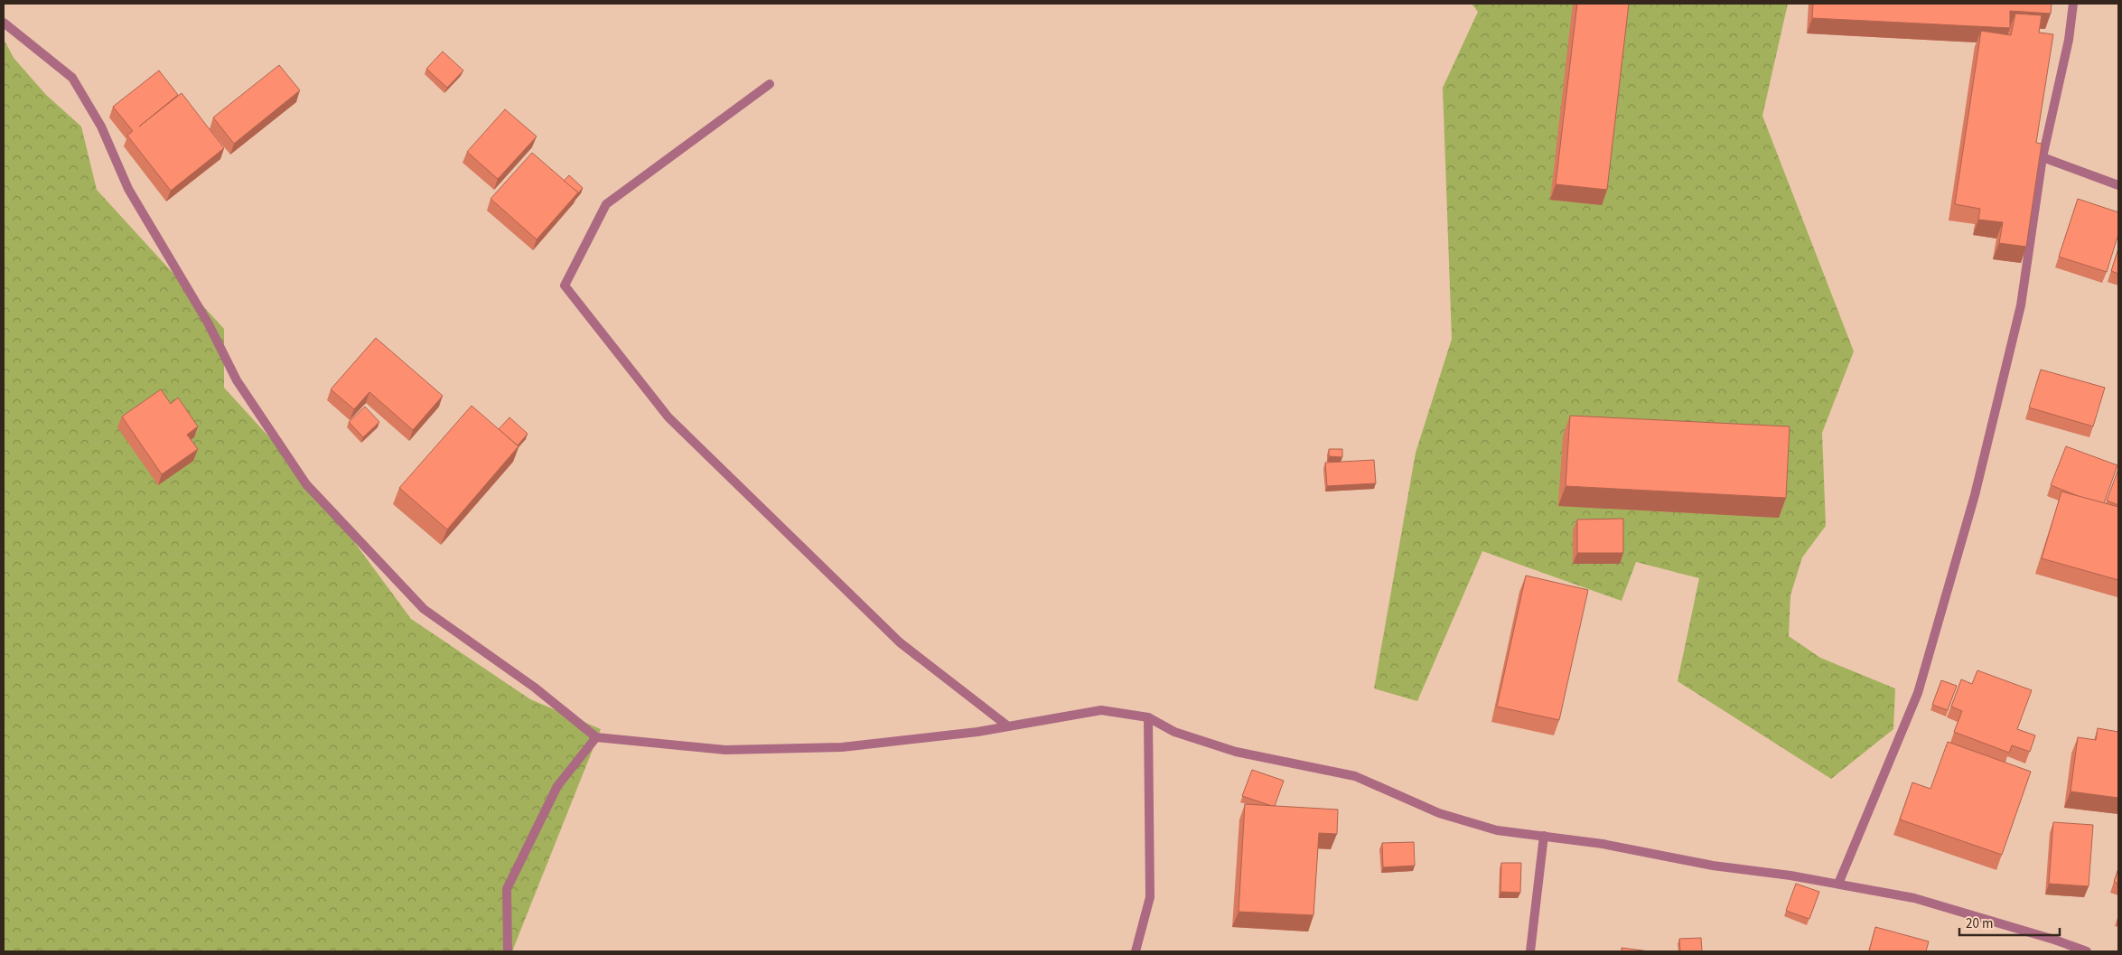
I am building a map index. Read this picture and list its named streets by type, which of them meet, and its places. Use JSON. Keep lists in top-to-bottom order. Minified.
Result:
{"scale_bar":"20 m"}
